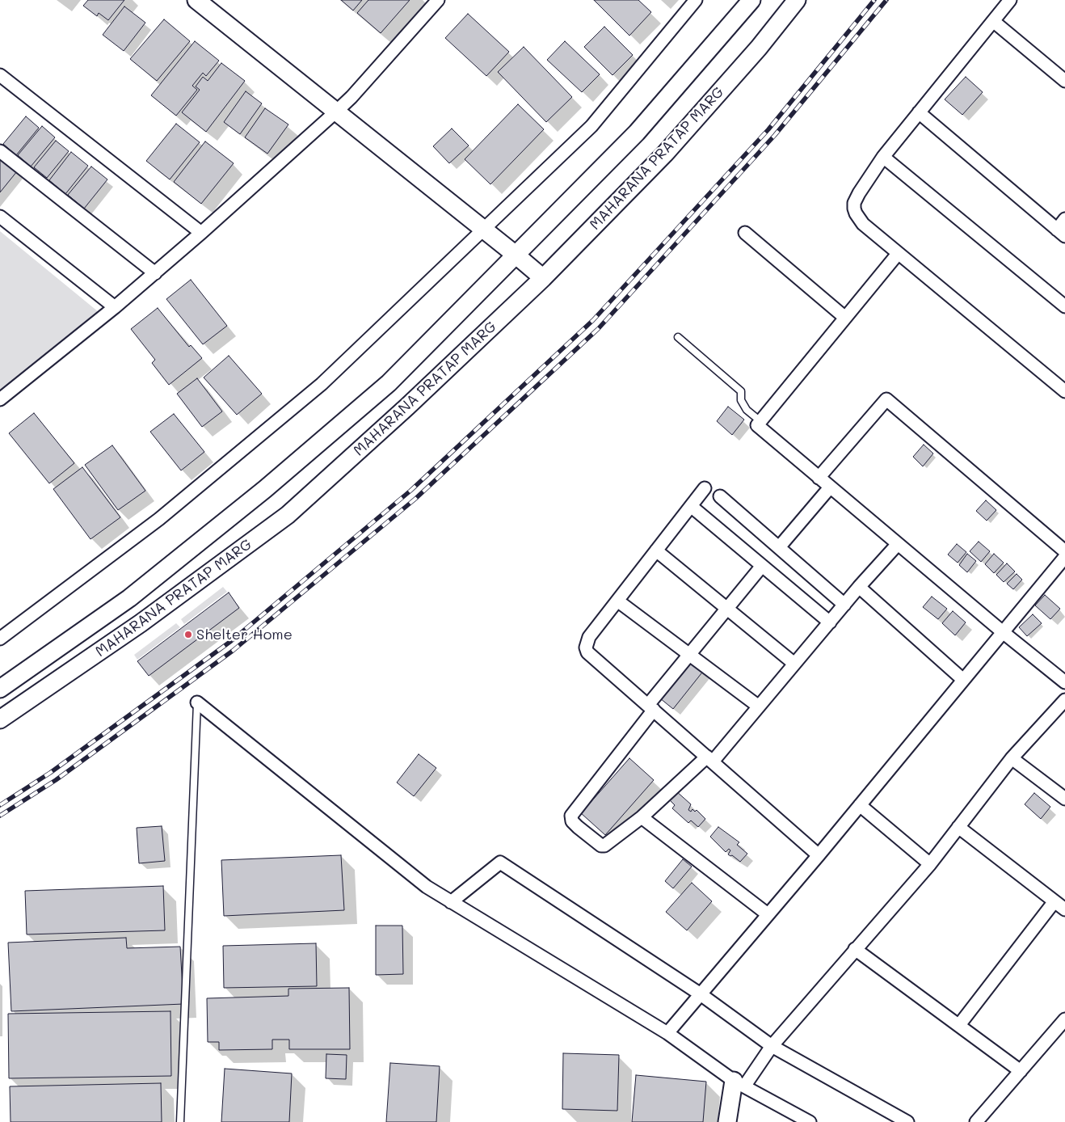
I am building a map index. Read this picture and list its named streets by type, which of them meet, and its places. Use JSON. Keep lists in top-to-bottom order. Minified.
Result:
{"streets":{"main road":["MAHARANA PRATAP MARG"]},"places":["Shelter Home"]}
